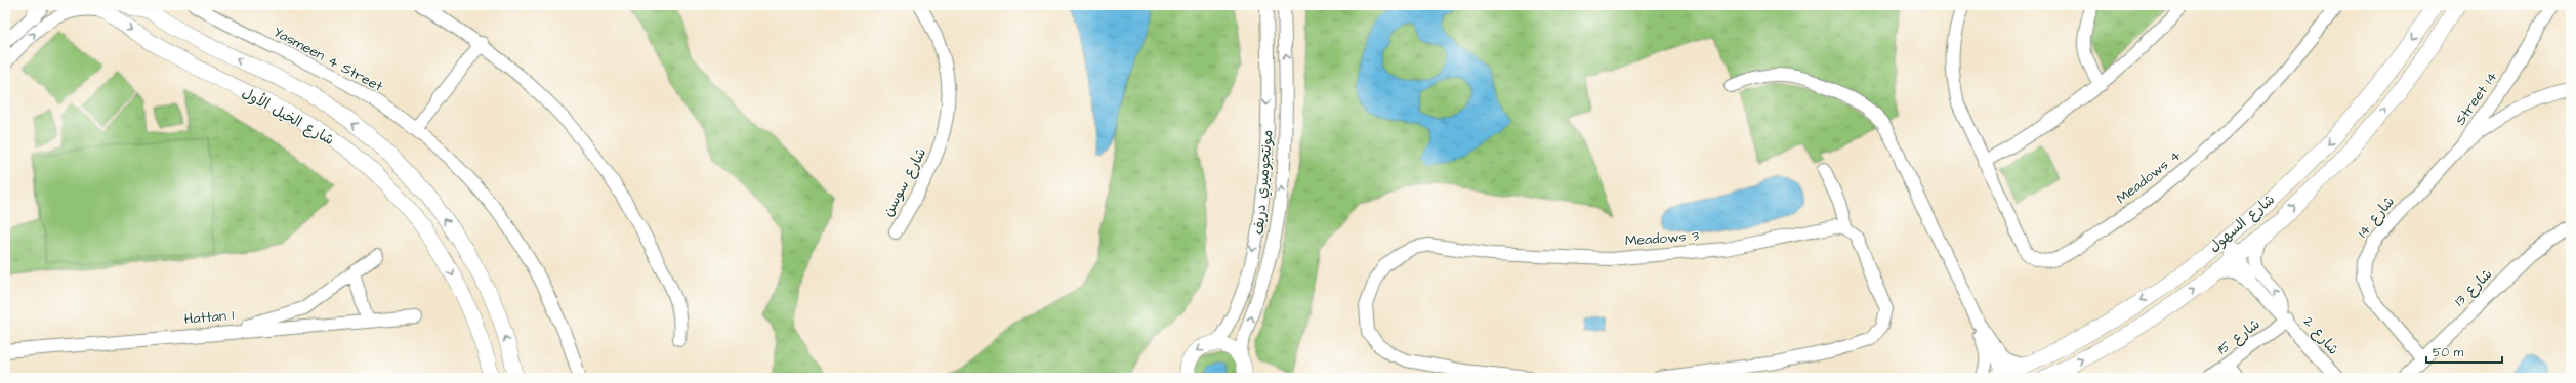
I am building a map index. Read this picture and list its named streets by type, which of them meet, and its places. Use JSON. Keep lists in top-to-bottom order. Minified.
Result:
{"streets":{"main road":["شارع الخيل الأول","شارع السهول"],"street":["Yasmeen 4 Street","Street 14","Meadows 4","شارع سوسن","مونتجوميري دريف","شارع 14","Meadows 3","شارع 13","Hattan 1","شارع 2","شارع 15"]},"crossings":[["Street 14","شارع 14"],["شارع 14","شارع 13"],["شارع 2","شارع 15"]],"scale_bar":"50 m"}
